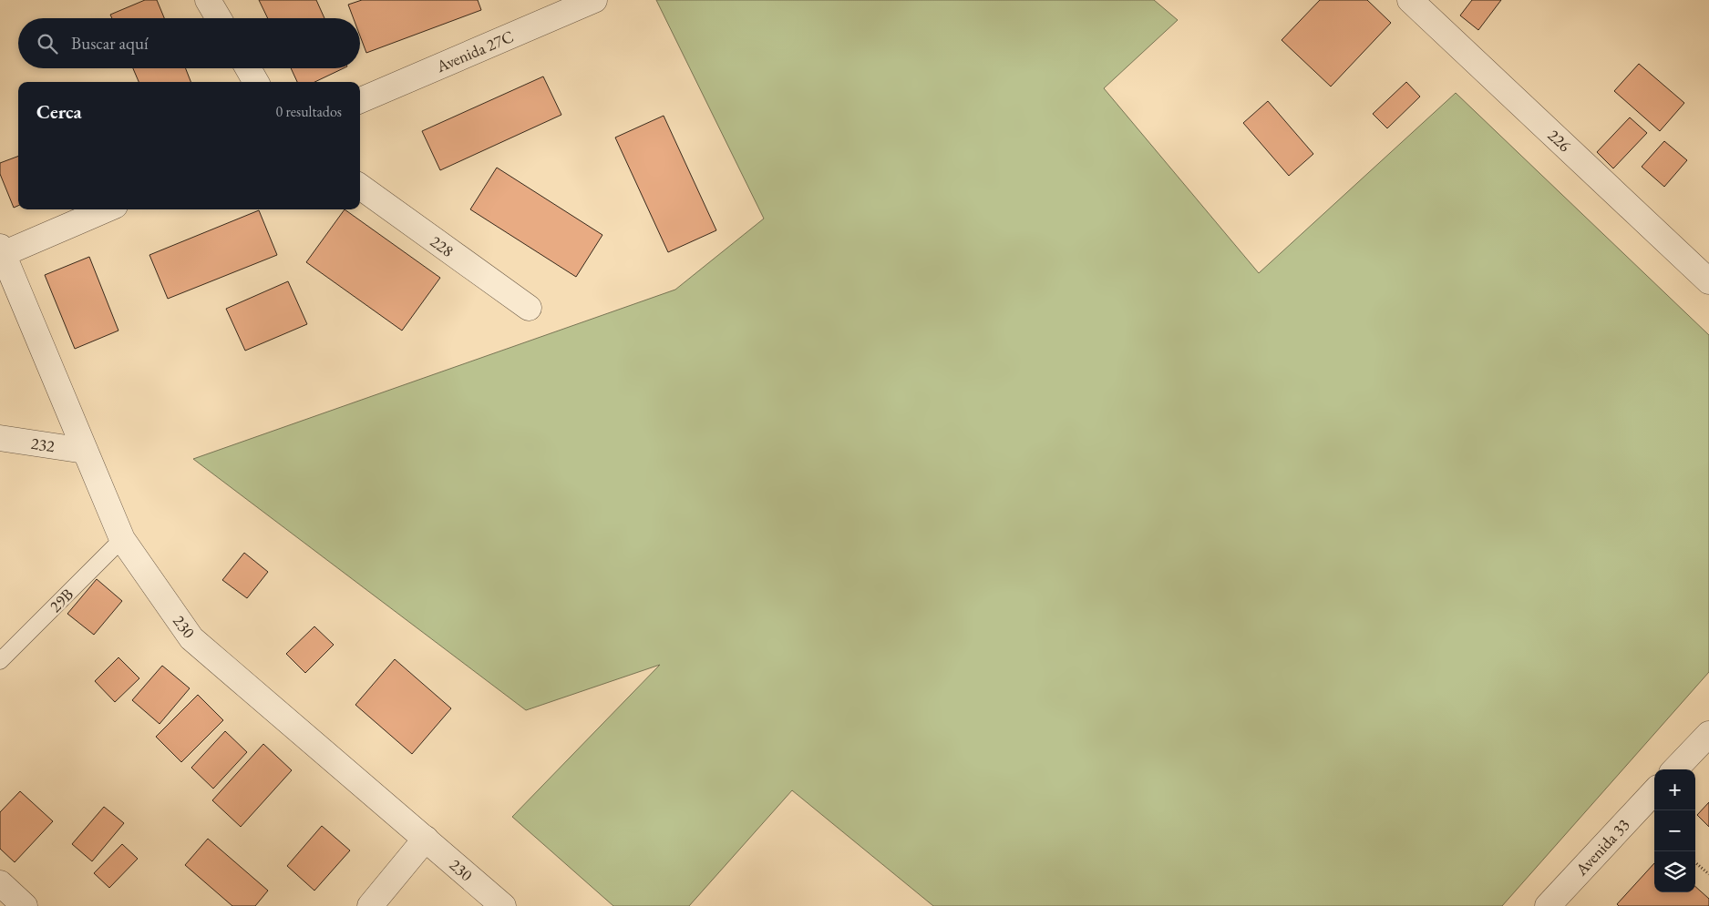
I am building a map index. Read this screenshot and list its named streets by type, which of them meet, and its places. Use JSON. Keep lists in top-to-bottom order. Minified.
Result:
{"streets":{"street":["Avenida 27C","226","228","232","230","Avenida 33"],"lane":["29B"]},"crossings":[["232","230"],["29B","230"]],"page":{"search":"Buscar aquí","heading":["Cerca","0 resultados"],"map_buttons":["+","−"]}}
